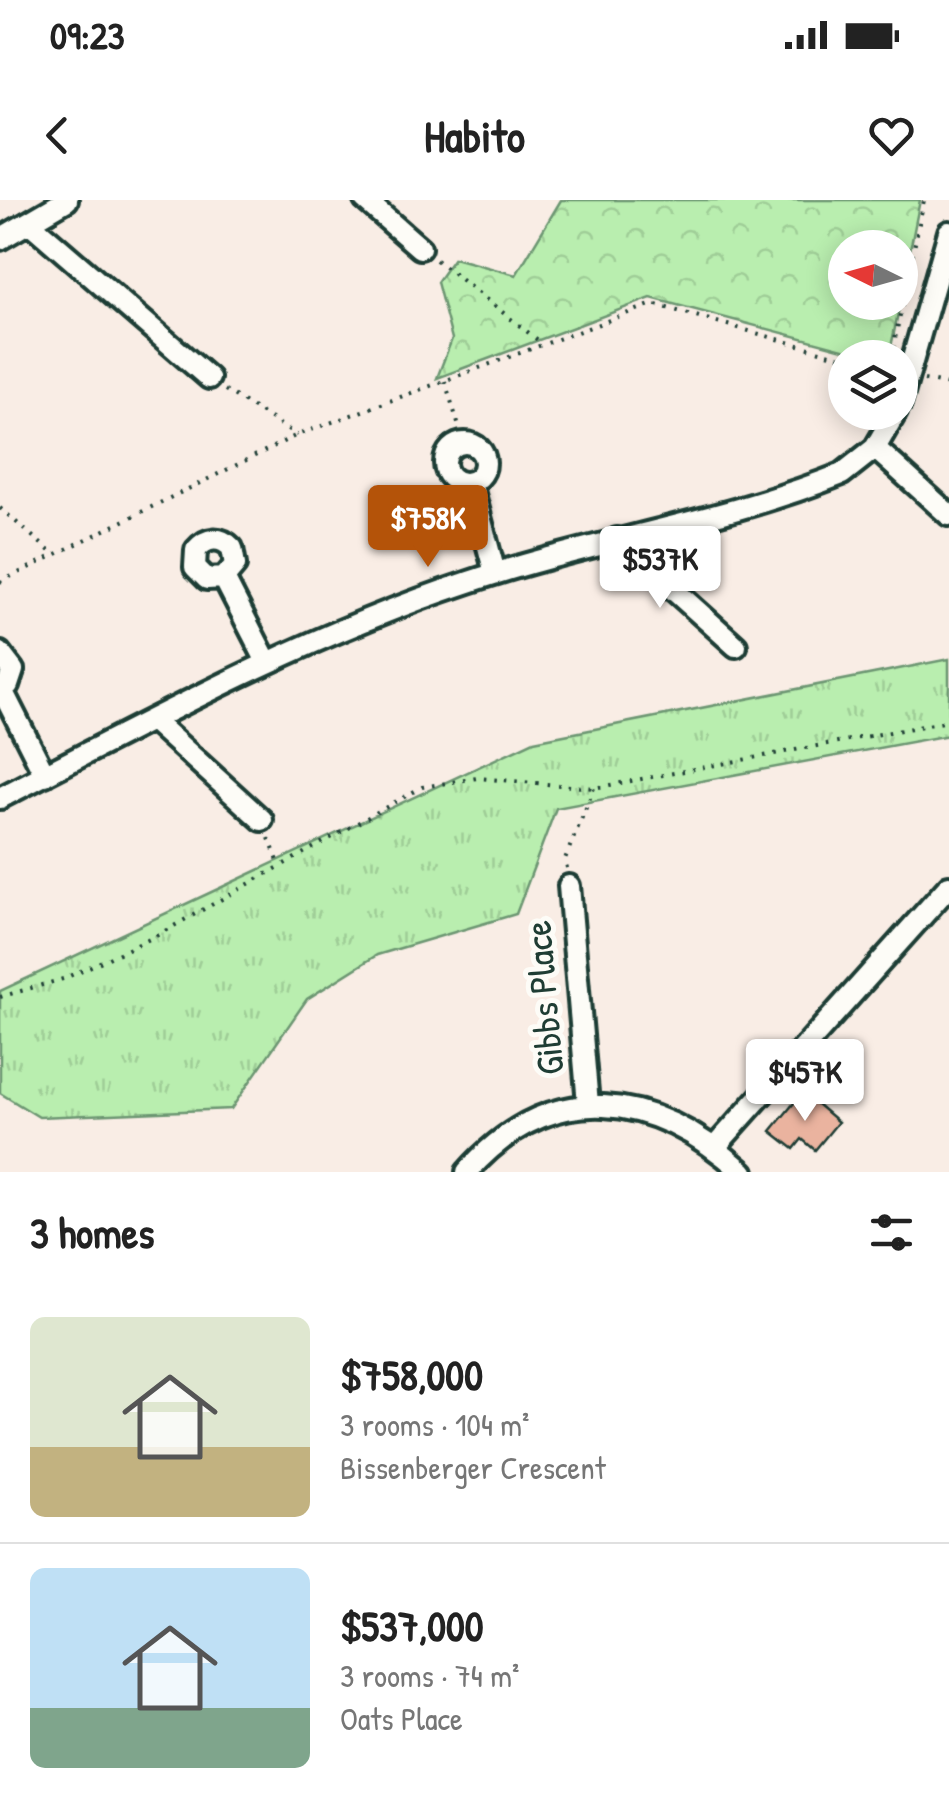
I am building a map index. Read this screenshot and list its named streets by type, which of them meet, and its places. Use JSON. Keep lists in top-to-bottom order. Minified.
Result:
{"streets":{"street":["Gibbs Place"]},"north":"left","page":{"status":"09:23","header":"Habito","price":["$758K","$537K","$457K"],"heading":"3 homes","list":[{"name":"$758,000","note":"3 rooms · 104 m² · Bissenberger Crescent"},{"name":"$537,000","note":"3 rooms · 74 m² · Oats Place"}]}}
